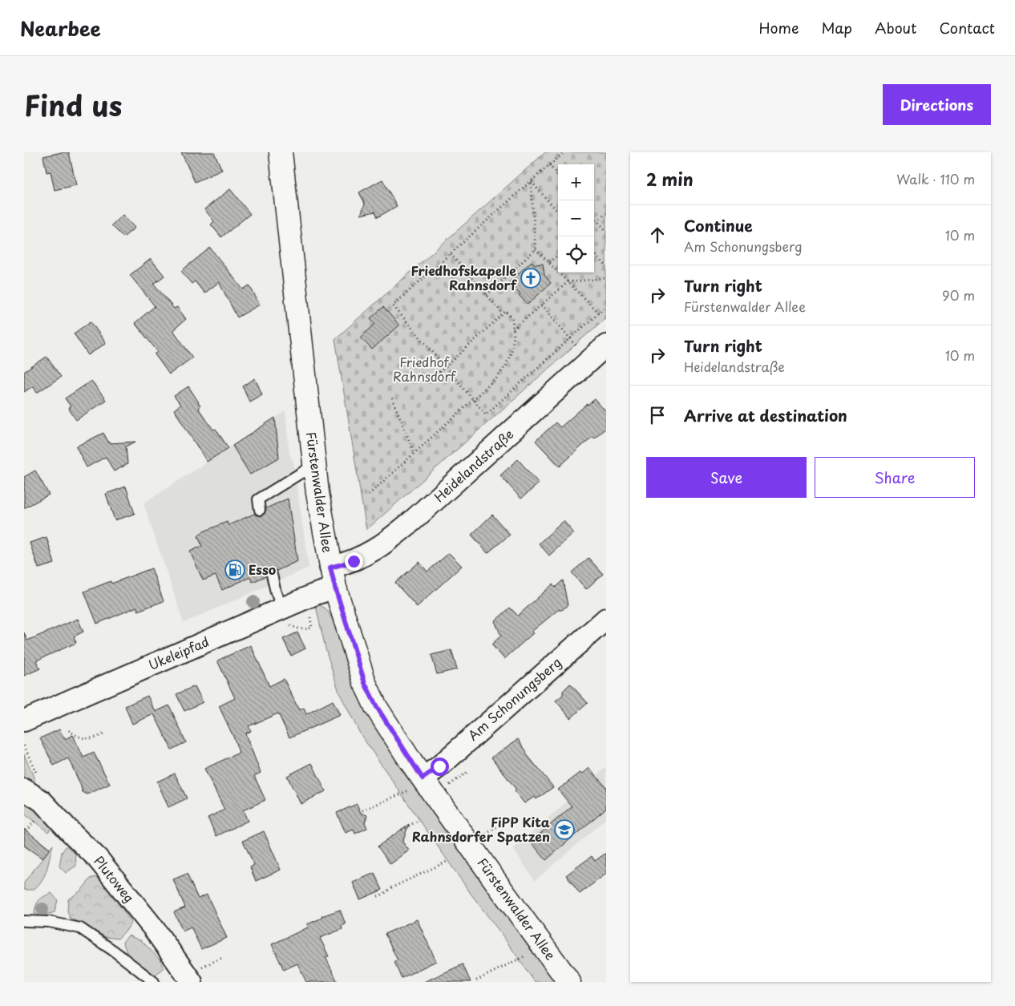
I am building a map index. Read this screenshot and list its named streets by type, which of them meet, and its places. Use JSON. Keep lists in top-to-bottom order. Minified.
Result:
{"streets":{"main road":["Fürstenwalder Allee"],"street":["Heidelandstraße","Ukeleipfad","Am Schonungsberg","Plutoweg"]},"crossings":[["Heidelandstraße","Fürstenwalder Allee"],["Heidelandstraße","Ukeleipfad"],["Fürstenwalder Allee","Ukeleipfad"],["Fürstenwalder Allee","Am Schonungsberg"]],"parks":["Friedhof Rahnsdorf"],"places":{"church":["Friedhofskapelle Rahnsdorf"],"fuel station":["Esso"],"school or university":["FiPP Kita Rahnsdorfer Spatzen"]},"page":{"header":"Nearbee","nav":["Home","Map","About","Contact"],"title":"Find us","buttons":["Directions",["Save","Share"]],"heading":["2 min","Walk · 110 m"],"map_buttons":["+","−"],"list":[["Continue","Am Schonungsberg","10 m"],["Turn right","Fürstenwalder Allee","90 m"],["Turn right","Heidelandstraße","10 m"],"Arrive at destination"]}}
